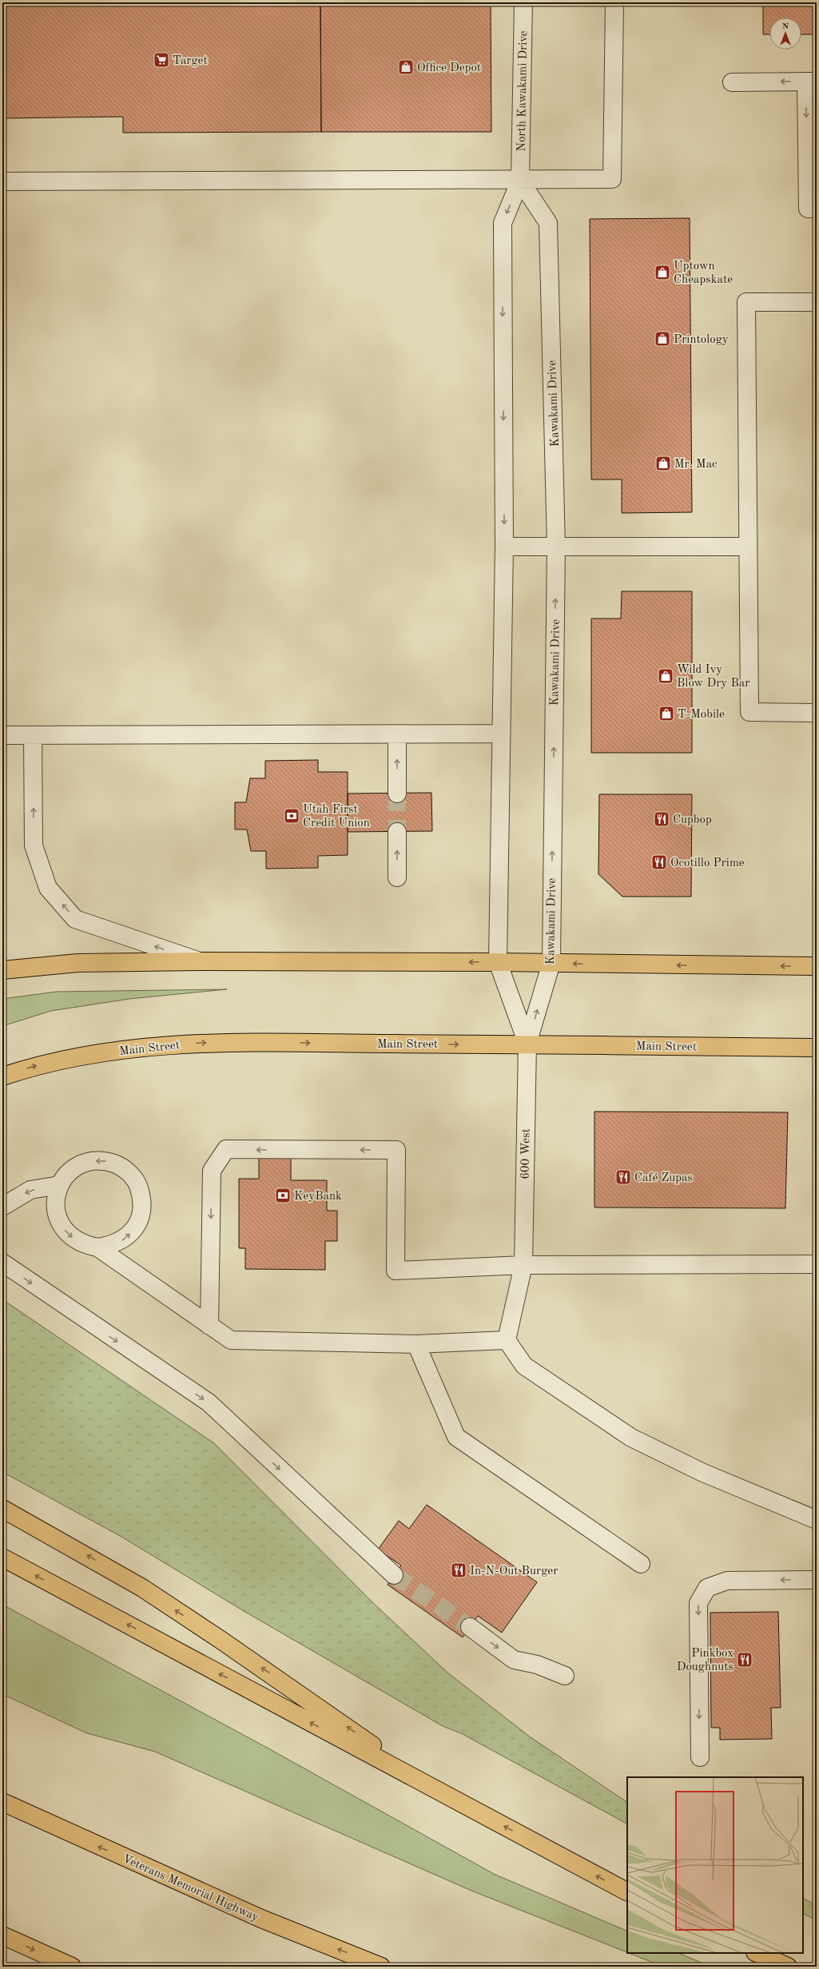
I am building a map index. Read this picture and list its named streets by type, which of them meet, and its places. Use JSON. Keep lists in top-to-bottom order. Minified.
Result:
{"streets":{"main road":["Main Street","Veterans Memorial Highway"],"street":["North Kawakami Drive","Kawakami Drive","600 West"]},"crossings":[["North Kawakami Drive","Kawakami Drive"],["Kawakami Drive","Main Street"],["Kawakami Drive","600 West"],["Main Street","600 West"]],"one_way":["Veterans Memorial Highway"],"places":{"supermarket":["Target"],"shop":["Office Depot","Uptown Cheapskate","Printology","Mr. Mac","Wild Ivy Blow Dry Bar","T-Mobile"],"bank":["Utah First Credit Union","KeyBank"],"restaurant":["Cupbop","Ocotillo Prime","Café Zupas","In-N-Out Burger","Pinkbox Doughnuts"]},"north":"top"}
